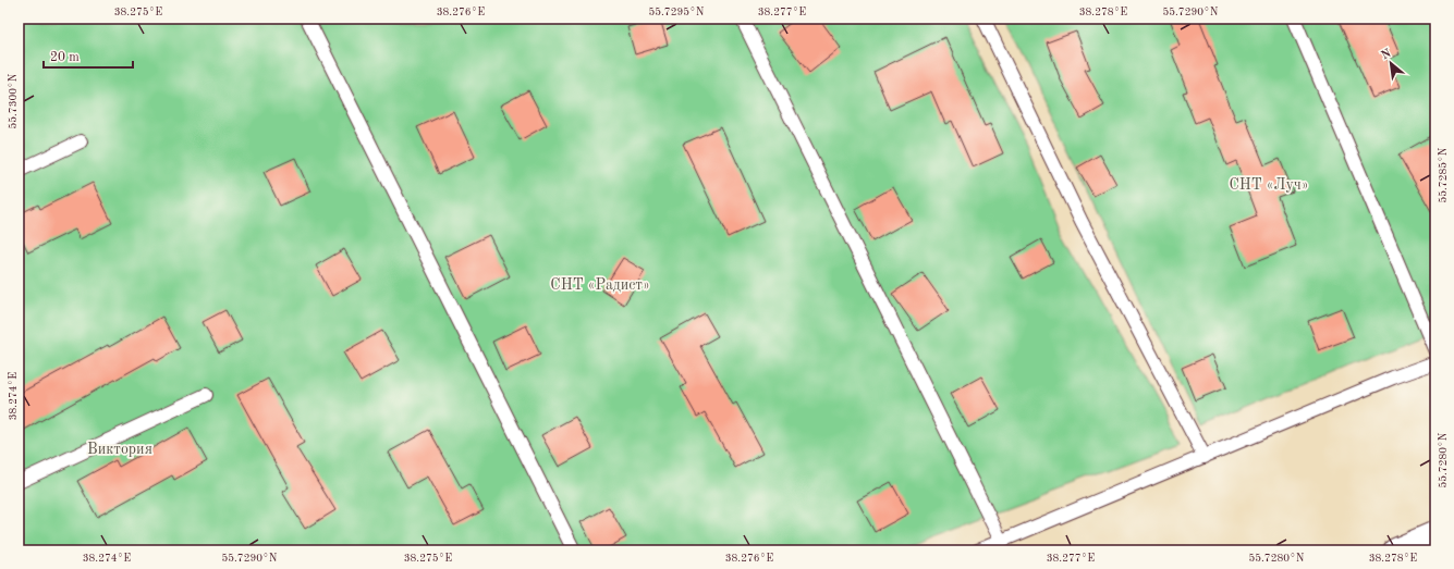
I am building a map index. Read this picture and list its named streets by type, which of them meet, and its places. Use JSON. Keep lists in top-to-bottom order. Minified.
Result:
{"parks":["СНТ «Луч»","СНТ «Радист»","Виктория"],"scale_bar":"20 m","north":"top left","coordinates":["38.275°E","38.276°E","55.7295°N","38.277°E","38.278°E","55.7290°N","55.7300°N","55.7285°N","38.274°E","55.7280°N"]}
